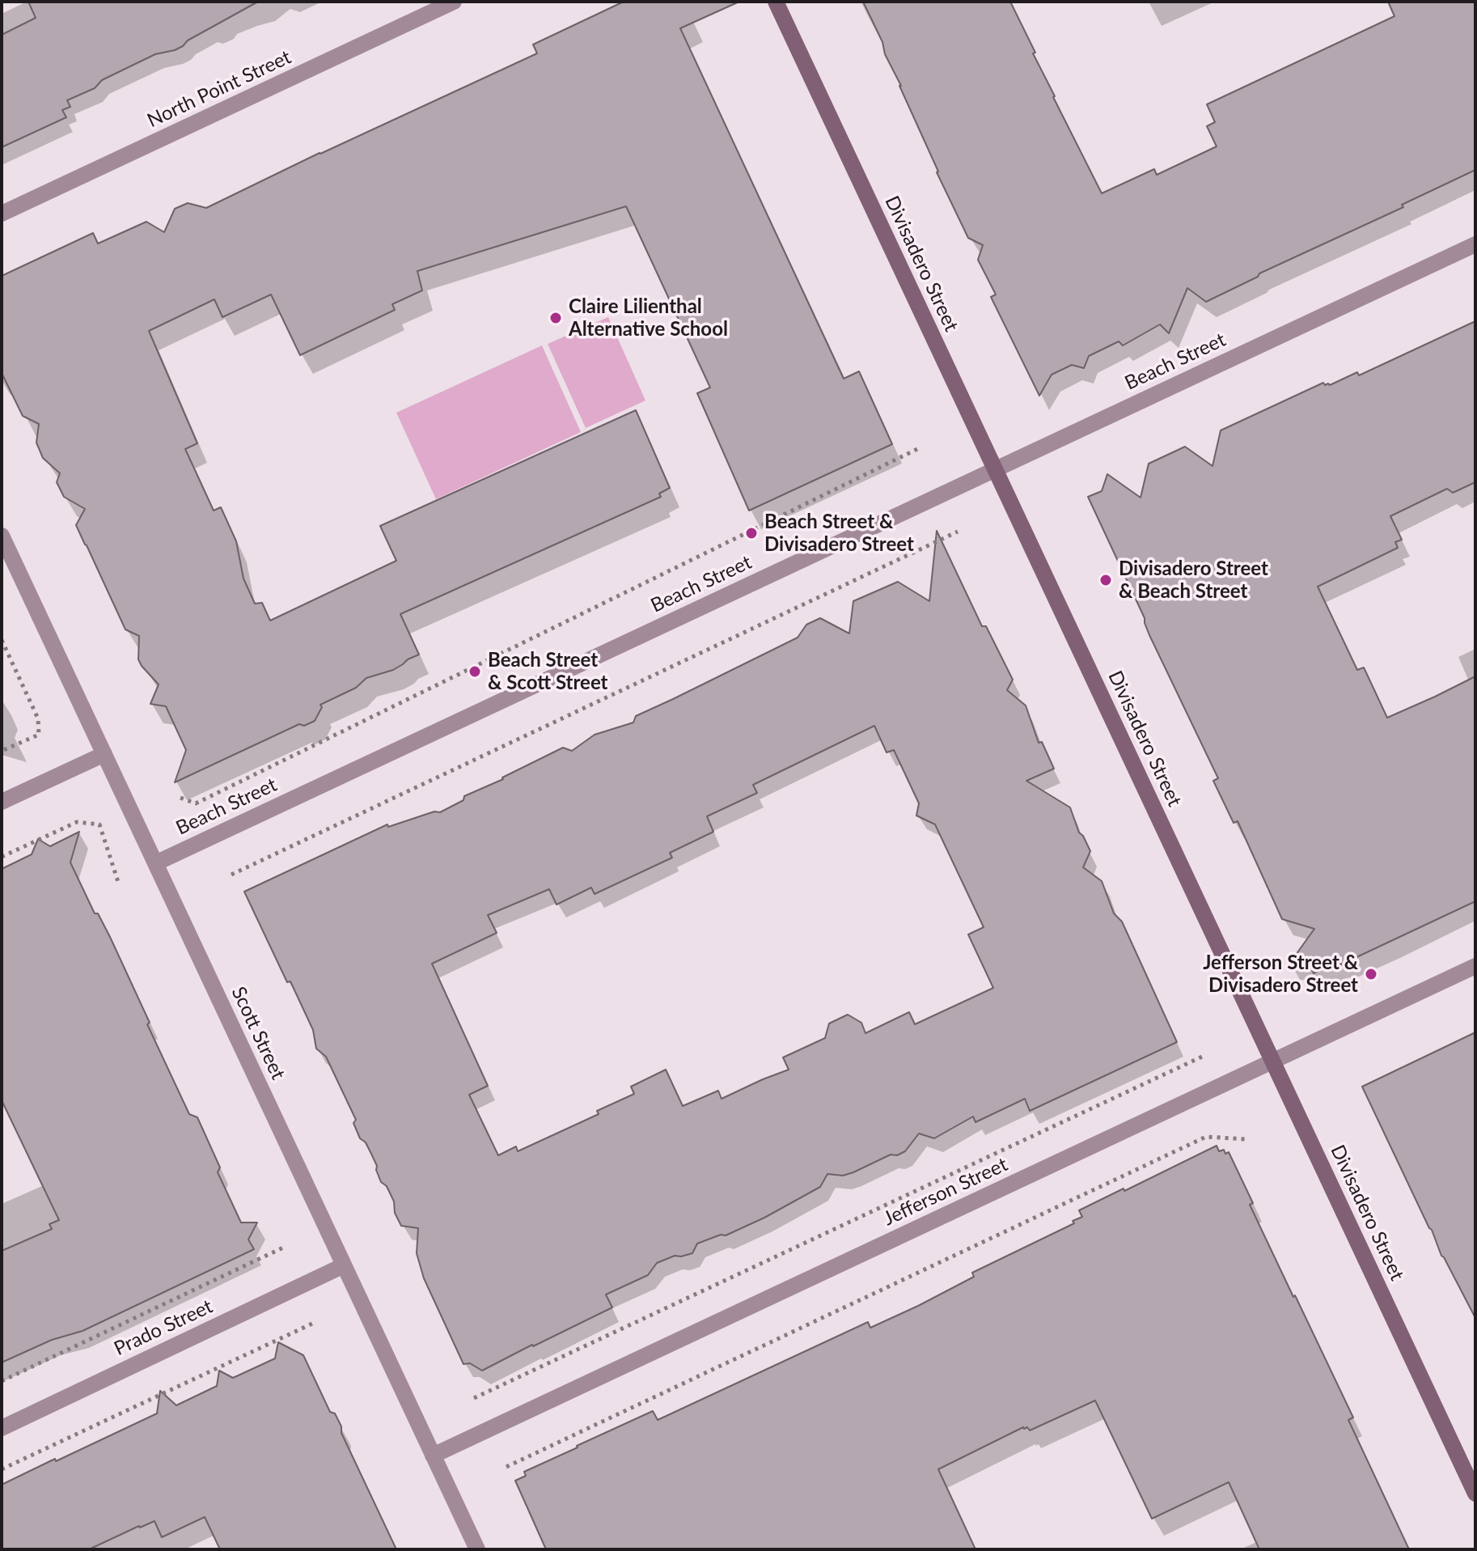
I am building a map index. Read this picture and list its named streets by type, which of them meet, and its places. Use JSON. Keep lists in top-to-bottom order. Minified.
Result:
{"streets":{"street":["North Point Street","Divisadero Street","Beach Street","Scott Street","Jefferson Street","Prado Street"]},"crossings":[["Divisadero Street","Beach Street"],["Divisadero Street","Jefferson Street"],["Beach Street","Scott Street"],["Scott Street","Jefferson Street"],["Scott Street","Prado Street"]],"places":["Claire Lilienthal Alternative School","Beach Street & Divisadero Street","Divisadero Street & Beach Street","Beach Street & Scott Street","Jefferson Street & Divisadero Street"]}
